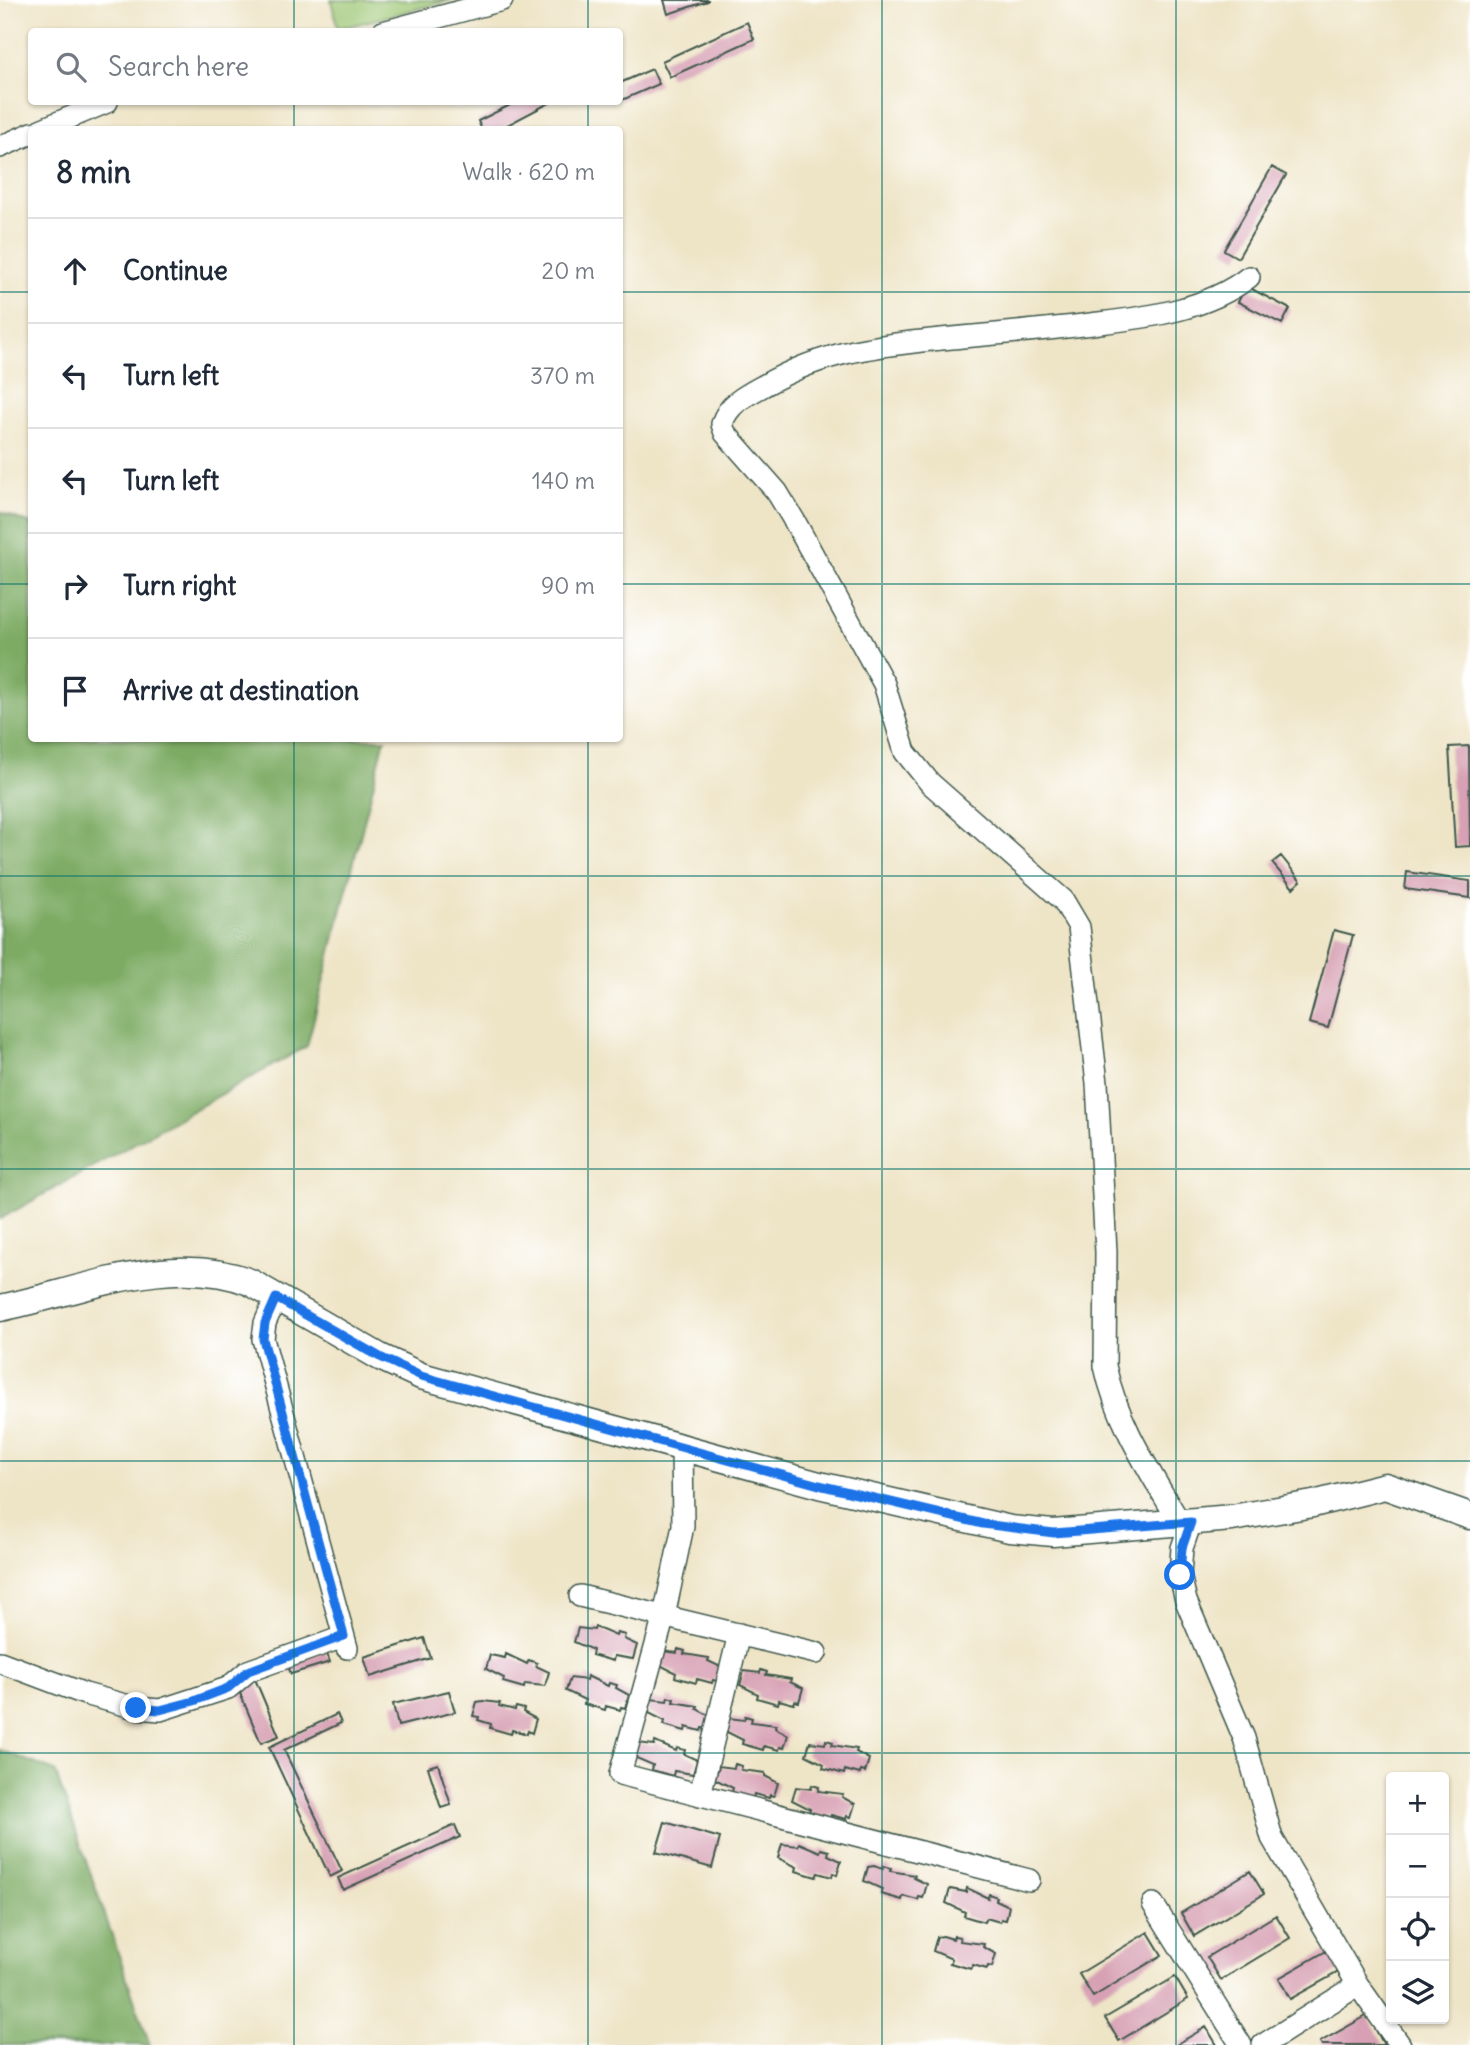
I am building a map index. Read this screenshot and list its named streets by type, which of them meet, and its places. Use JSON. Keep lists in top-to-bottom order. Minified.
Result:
{"page":{"search":"Search here","heading":["8 min","Walk · 620 m"],"list":[["Continue","20 m"],["Turn left","370 m"],["Turn left","140 m"],["Turn right","90 m"],"Arrive at destination"],"map_buttons":["+","−"]}}
